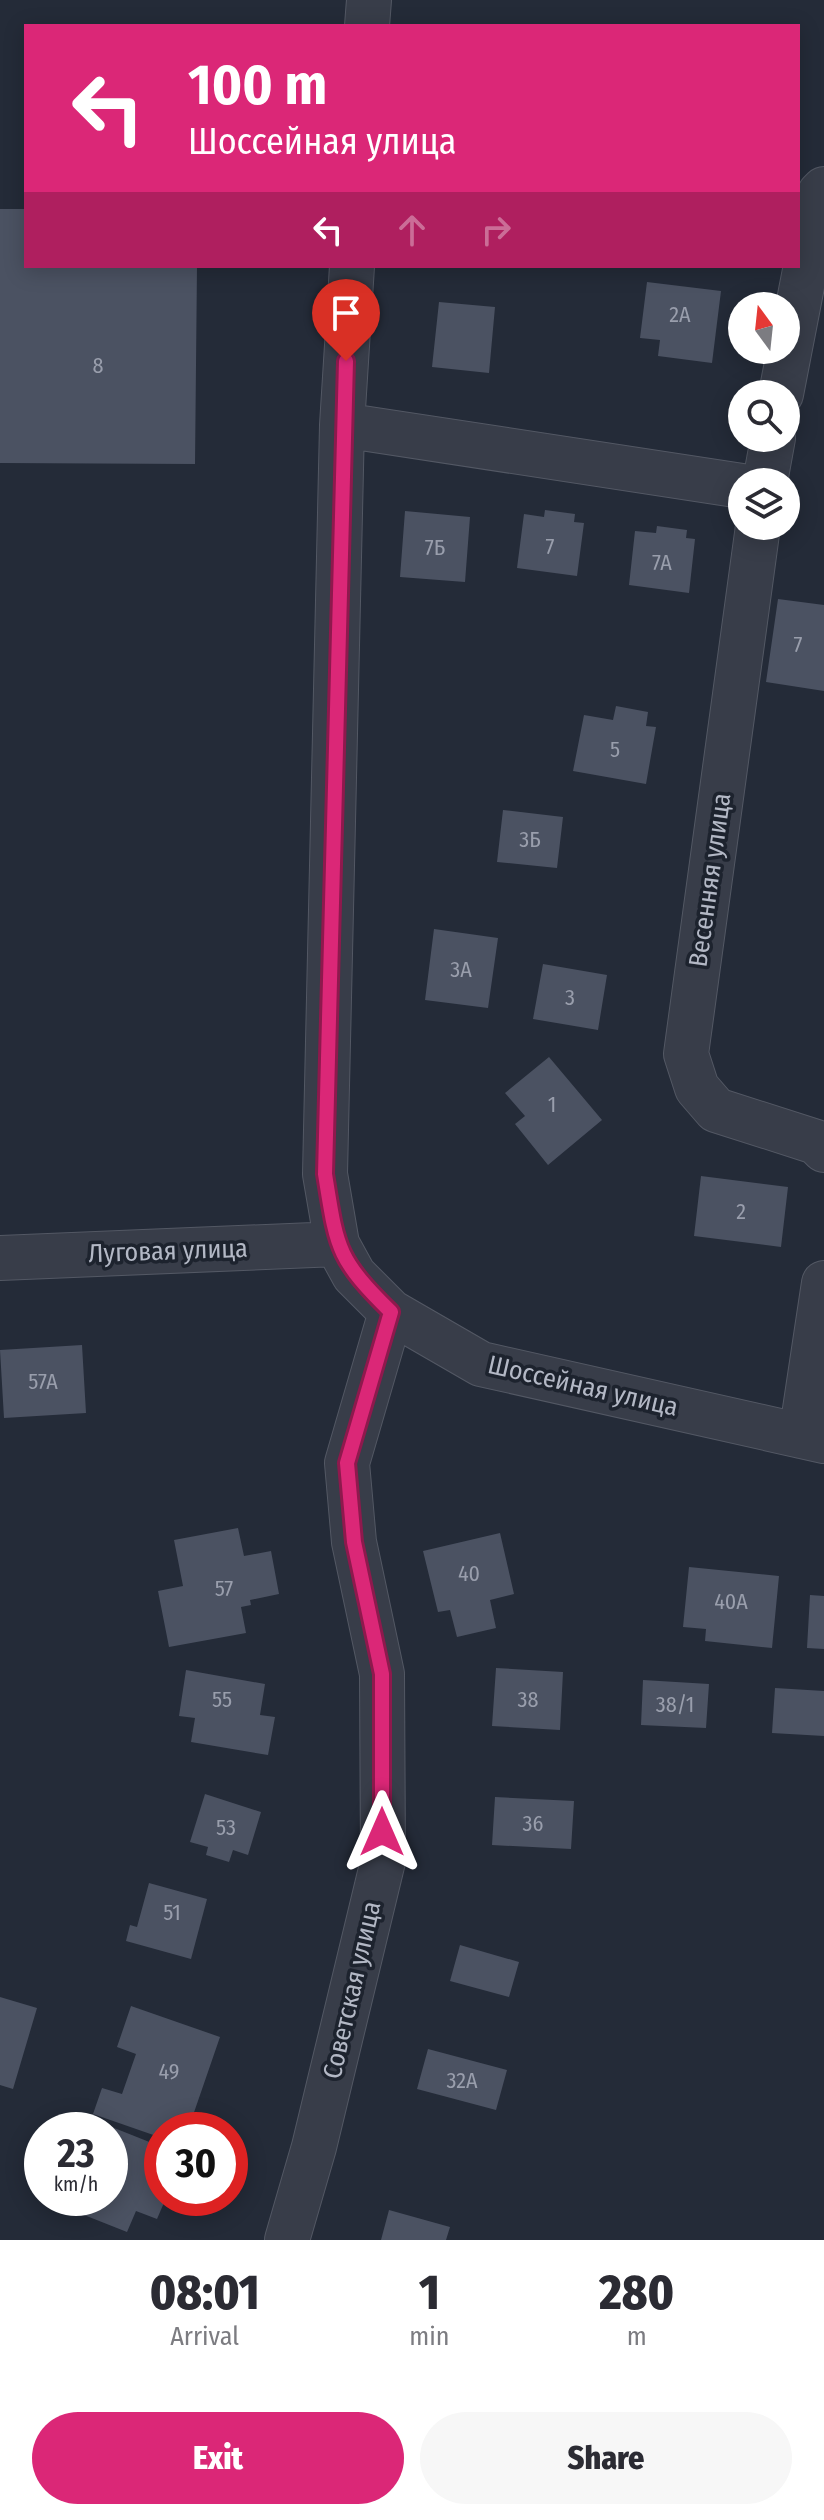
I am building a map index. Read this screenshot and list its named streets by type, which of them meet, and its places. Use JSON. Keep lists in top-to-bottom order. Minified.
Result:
{"streets":{"street":["Весенняя улица","Луговая улица","Шоссейная улица","Советская улица"]},"crossings":[["Луговая улица","Шоссейная улица"],["Шоссейная улица","Советская улица"]],"house_numbers":["2А","8","7","7Б","7А","7","5","3Б","3А","3","1","2","57А","40","57","40А","55","38","38/1","36","53","51","49","32А"],"north":"top","page":{"turn":["100 m","Шоссейная улица"],"speed":"23 km/h","limit":"30","eta":["08:01","Arrival","1","min","280","m"],"buttons":["Exit","Share"]}}
